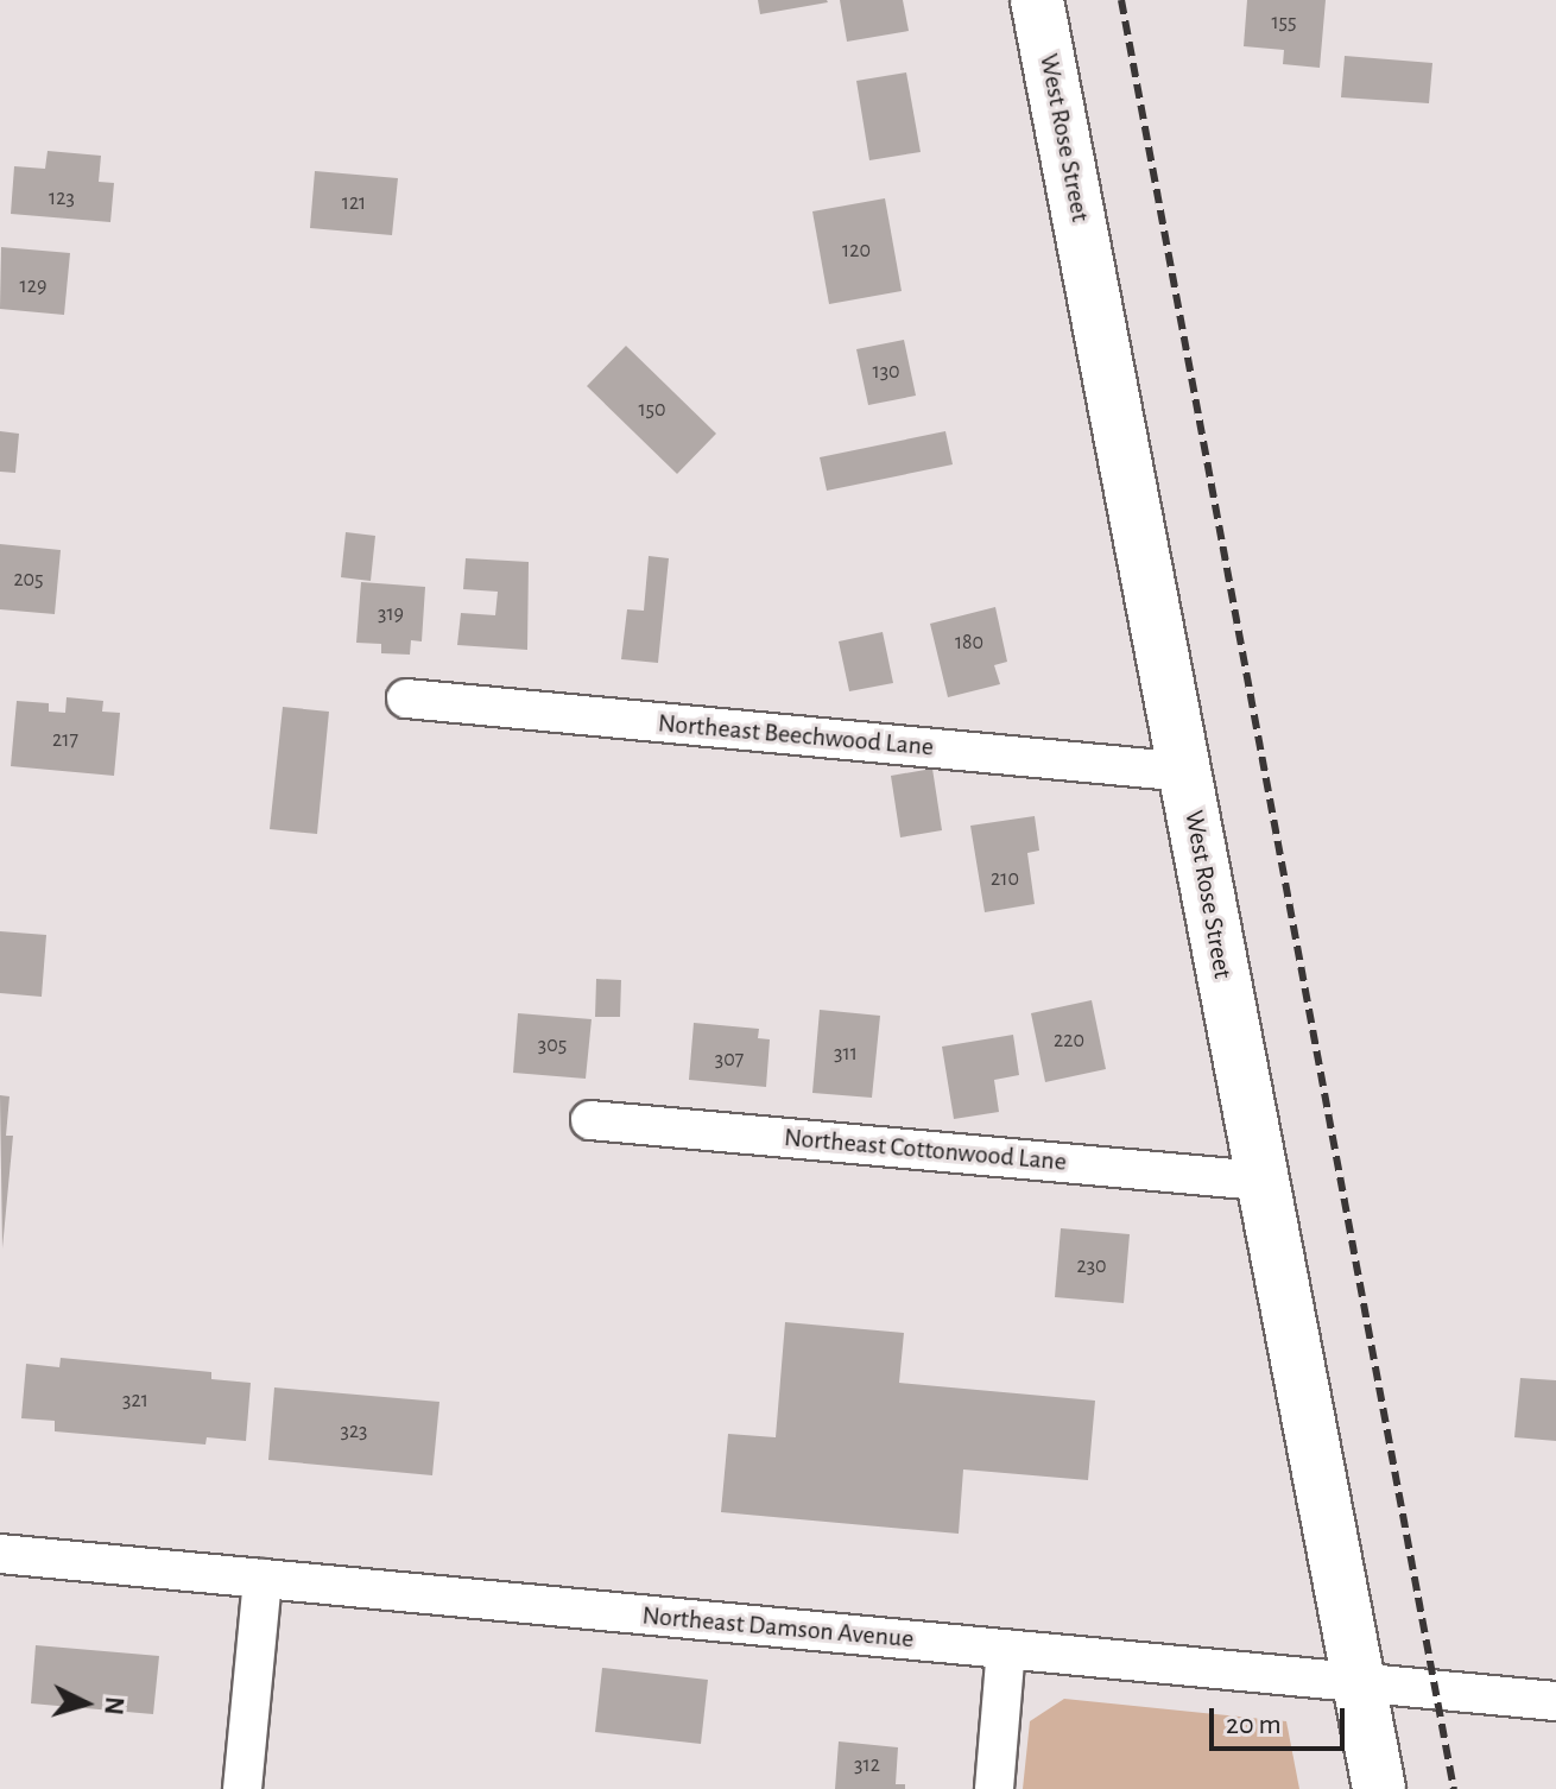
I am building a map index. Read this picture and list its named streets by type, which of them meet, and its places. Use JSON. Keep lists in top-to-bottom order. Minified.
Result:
{"streets":{"main road":["West Rose Street"],"street":["Northeast Beechwood Lane","Northeast Cottonwood Lane","Northeast Damson Avenue"]},"crossings":[["West Rose Street","Northeast Beechwood Lane"],["West Rose Street","Northeast Cottonwood Lane"],["West Rose Street","Northeast Damson Avenue"]],"house_numbers":["155","123","121","120","129","130","150","205","319","180","217","210","220","305","311","307","230","321","323","312"],"scale_bar":"20 m","north":"right"}
